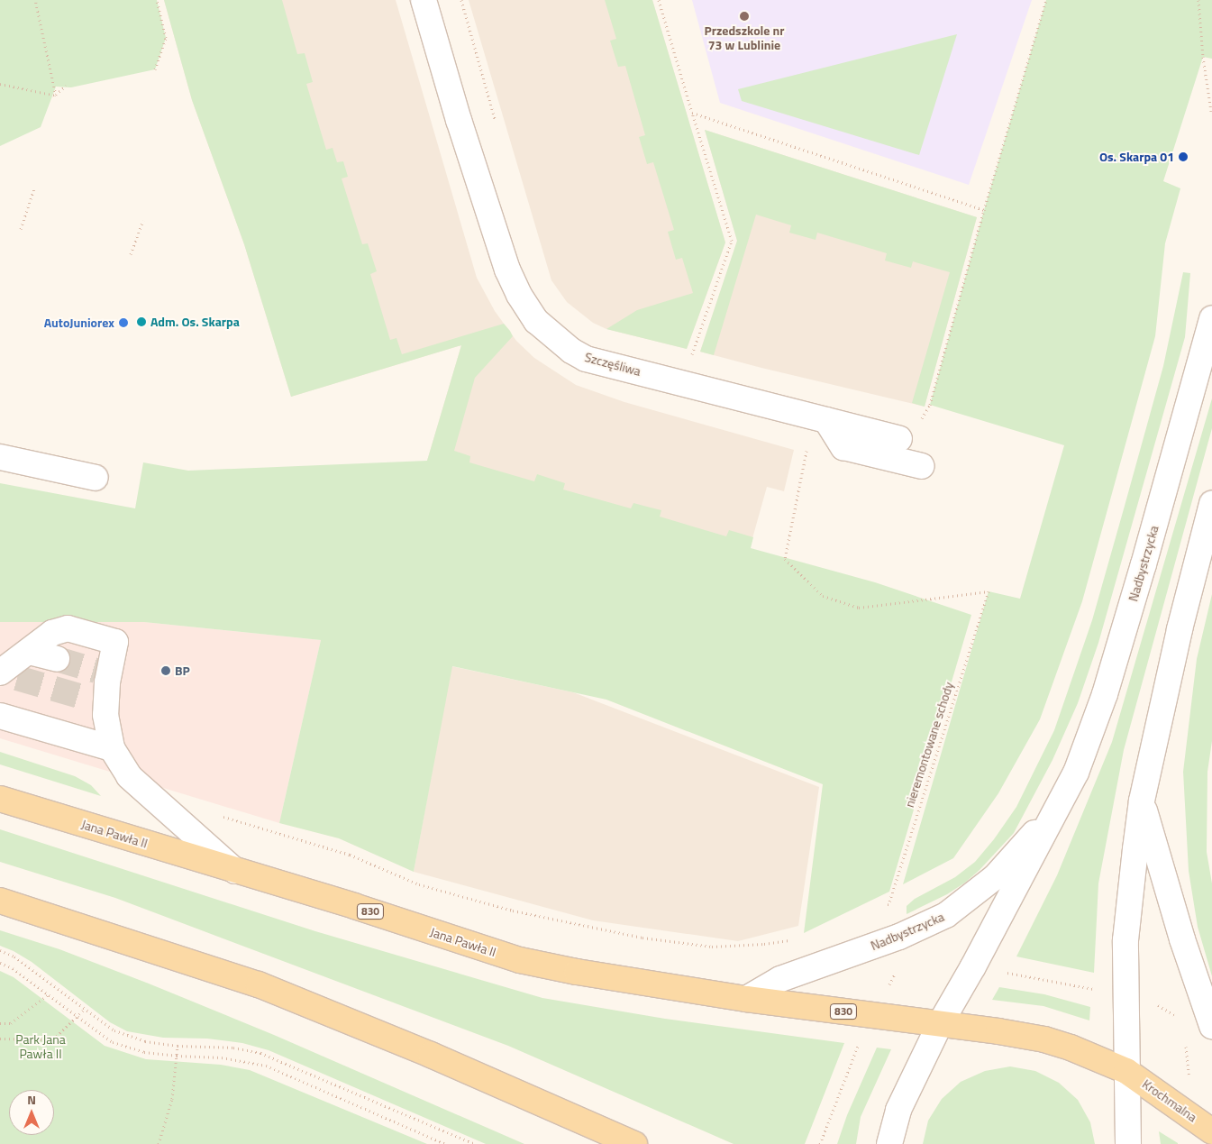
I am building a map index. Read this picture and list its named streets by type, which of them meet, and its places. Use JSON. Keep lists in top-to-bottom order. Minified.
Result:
{"streets":{"main road":["Jana Pawła II","830","Krochmalna"],"street":["Szczęśliwa","Nadbystrzycka"],"path":["nieremontowane schody"]},"crossings":[["Nadbystrzycka","Jana Pawła II"],["Nadbystrzycka","830"],["Jana Pawła II","830"],["830","Krochmalna"]],"parks":["Park Jana Pawła II"],"places":["Przedszkole nr 73 w Lublinie","Os. Skarpa 01","Adm. Os. Skarpa","AutoJuniorex","BP"],"north":"top"}
